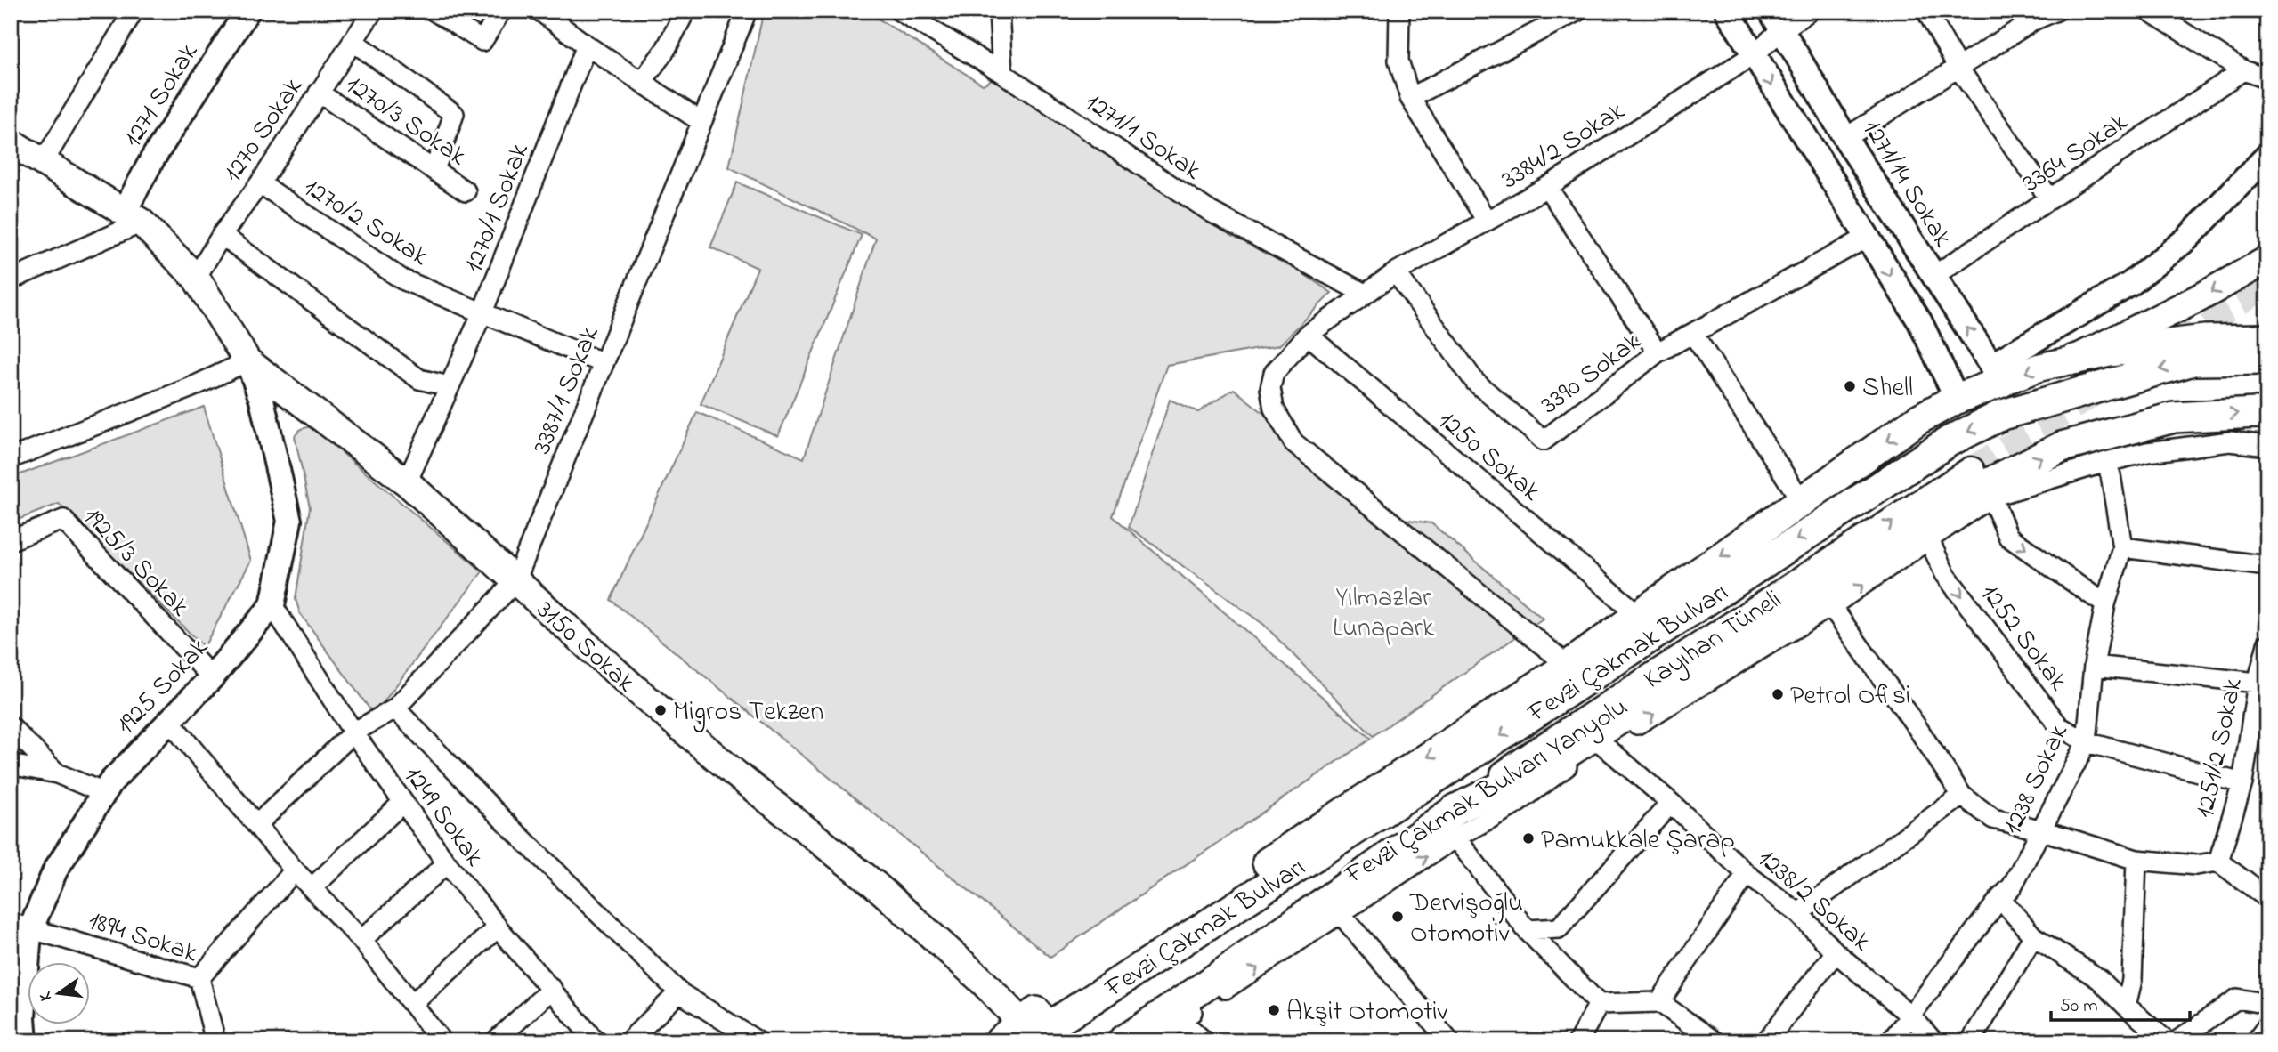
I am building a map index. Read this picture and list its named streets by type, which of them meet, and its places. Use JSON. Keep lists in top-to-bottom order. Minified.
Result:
{"streets":{"main road":["Kayıhan Tüneli","3150 Sokak","Fevzi Çakmak Bulvarı"],"street":["1271 Sokak","1270/3 Sokak","1270 Sokak","1271/1 Sokak","3384/2 Sokak","3364 Sokak","1271/14 Sokak","1270/1 Sokak","1270/2 Sokak","3390 Sokak","3387/1 Sokak","1250 Sokak","1925/3 Sokak","1252 Sokak","1925 Sokak","1251/2 Sokak","1238 Sokak","Fevzi Çakmak Bulvarı Yanyolu","1249 Sokak","1238/2 Sokak","1894 Sokak"]},"crossings":[["1270/3 Sokak","1270 Sokak"],["1270 Sokak","1270/2 Sokak"],["1271/1 Sokak","3384/2 Sokak"],["3384/2 Sokak","1271/14 Sokak"],["3384/2 Sokak","3390 Sokak"],["3384/2 Sokak","1250 Sokak"],["3364 Sokak","1271/14 Sokak"],["1270/1 Sokak","1270/2 Sokak"],["1270/1 Sokak","3150 Sokak"],["1270/2 Sokak","3387/1 Sokak"],["3387/1 Sokak","3150 Sokak"],["3387/1 Sokak","1249 Sokak"],["1925/3 Sokak","1925 Sokak"],["1252 Sokak","1251/2 Sokak"],["1252 Sokak","1238 Sokak"],["1252 Sokak","Fevzi Çakmak Bulvarı Yanyolu"],["Kayıhan Tüneli","Fevzi Çakmak Bulvarı"],["Kayıhan Tüneli","Fevzi Çakmak Bulvarı Yanyolu"],["3150 Sokak","Fevzi Çakmak Bulvarı"],["3150 Sokak","1925 Sokak"],["Fevzi Çakmak Bulvarı","Fevzi Çakmak Bulvarı Yanyolu"],["1925 Sokak","1249 Sokak"],["1925 Sokak","1894 Sokak"],["1238 Sokak","Fevzi Çakmak Bulvarı Yanyolu"],["1238 Sokak","1238/2 Sokak"],["Fevzi Çakmak Bulvarı Yanyolu","1238/2 Sokak"]],"one_way":["Fevzi Çakmak Bulvarı Yanyolu"],"parks":["Yılmazlar Lunapark"],"places":["Shell","Petrol Ofisi","Migros Tekzen","Pamukkale Şarap","Dervişoğlu Otomotiv","Akşit Otomotiv"],"scale_bar":"50 m","north":"left"}
